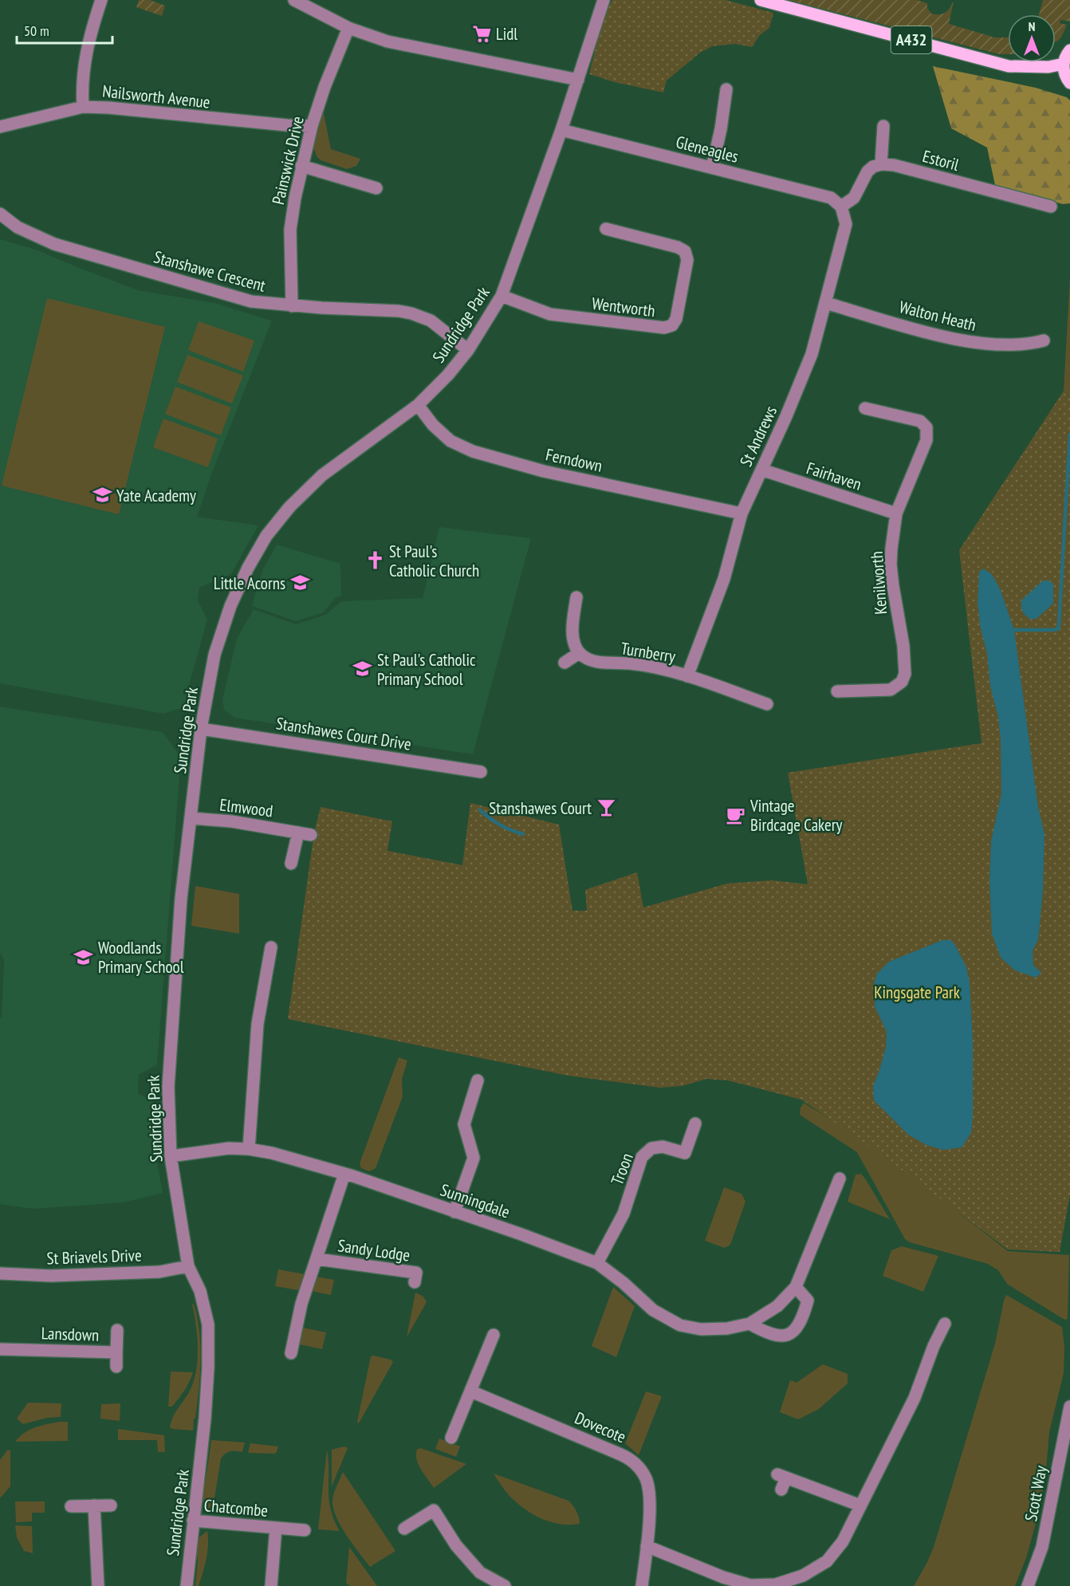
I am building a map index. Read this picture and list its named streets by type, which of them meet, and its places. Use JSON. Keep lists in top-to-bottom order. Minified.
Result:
{"streets":{"main road":["A432"],"street":["Nailsworth Avenue","Gleneagles","Painswick Drive","Estoril","Stanshawe Crescent","Wentworth","Walton Heath","Sundridge Park","St Andrews","Ferndown","Fairhaven","Kenilworth","Turnberry","Stanshawes Court Drive","Elmwood","Troon","Sunningdale","Sandy Lodge","St Briavels Drive","Lansdown","Dovecote","Scott Way","Chatcombe"]},"crossings":[["Nailsworth Avenue","Painswick Drive"],["Gleneagles","Sundridge Park"],["Gleneagles","St Andrews"],["Painswick Drive","Stanshawe Crescent"],["Stanshawe Crescent","Sundridge Park"],["Wentworth","Sundridge Park"],["Walton Heath","St Andrews"],["Sundridge Park","Ferndown"],["Sundridge Park","Stanshawes Court Drive"],["Sundridge Park","Elmwood"],["Sundridge Park","Sunningdale"],["Sundridge Park","St Briavels Drive"],["Sundridge Park","Chatcombe"],["St Andrews","Ferndown"],["St Andrews","Fairhaven"],["St Andrews","Turnberry"],["Fairhaven","Kenilworth"],["Troon","Sunningdale"],["Sunningdale","Sandy Lodge"]],"parks":["Kingsgate Park"],"places":{"supermarket":["Lidl"],"school or university":["Yate Academy","Little Acorns","St Paul's Catholic Primary School","Woodlands Primary School"],"church":["St Paul's Catholic Church"],"bar":["Stanshawes Court"],"cafe":["Vintage Birdcage Cakery"]},"scale_bar":"50 m","north":"top"}
